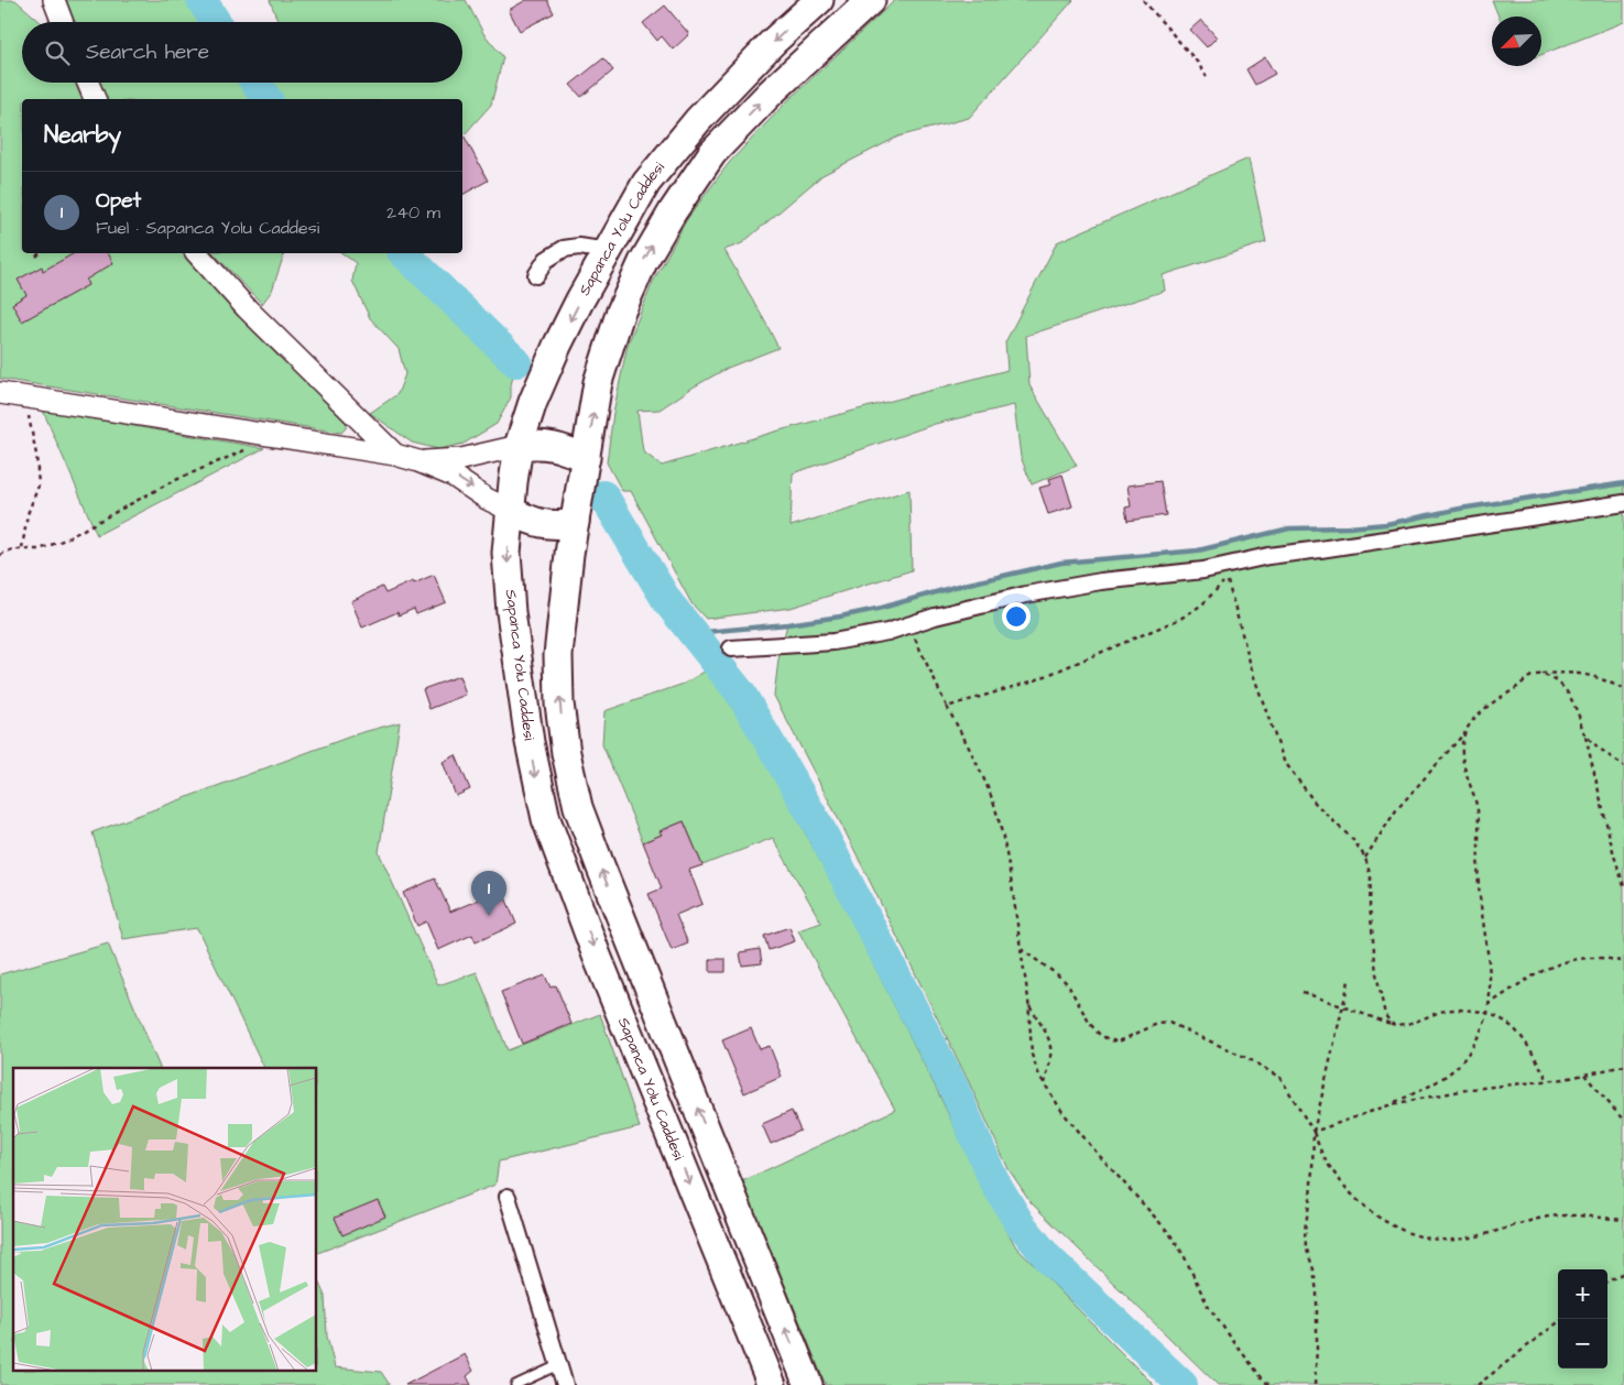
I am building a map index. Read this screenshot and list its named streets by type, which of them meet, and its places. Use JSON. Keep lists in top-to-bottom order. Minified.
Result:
{"streets":{"highway":["Sapanca Yolu Caddesi"]},"north":"bottom left","page":{"search":"Search here","heading":"Nearby","list":[{"mark":"1","name":"Opet","note":"Fuel · Sapanca Yolu Caddesi","value":"240 m"}],"pins":"1","map_buttons":["+","−"]}}
